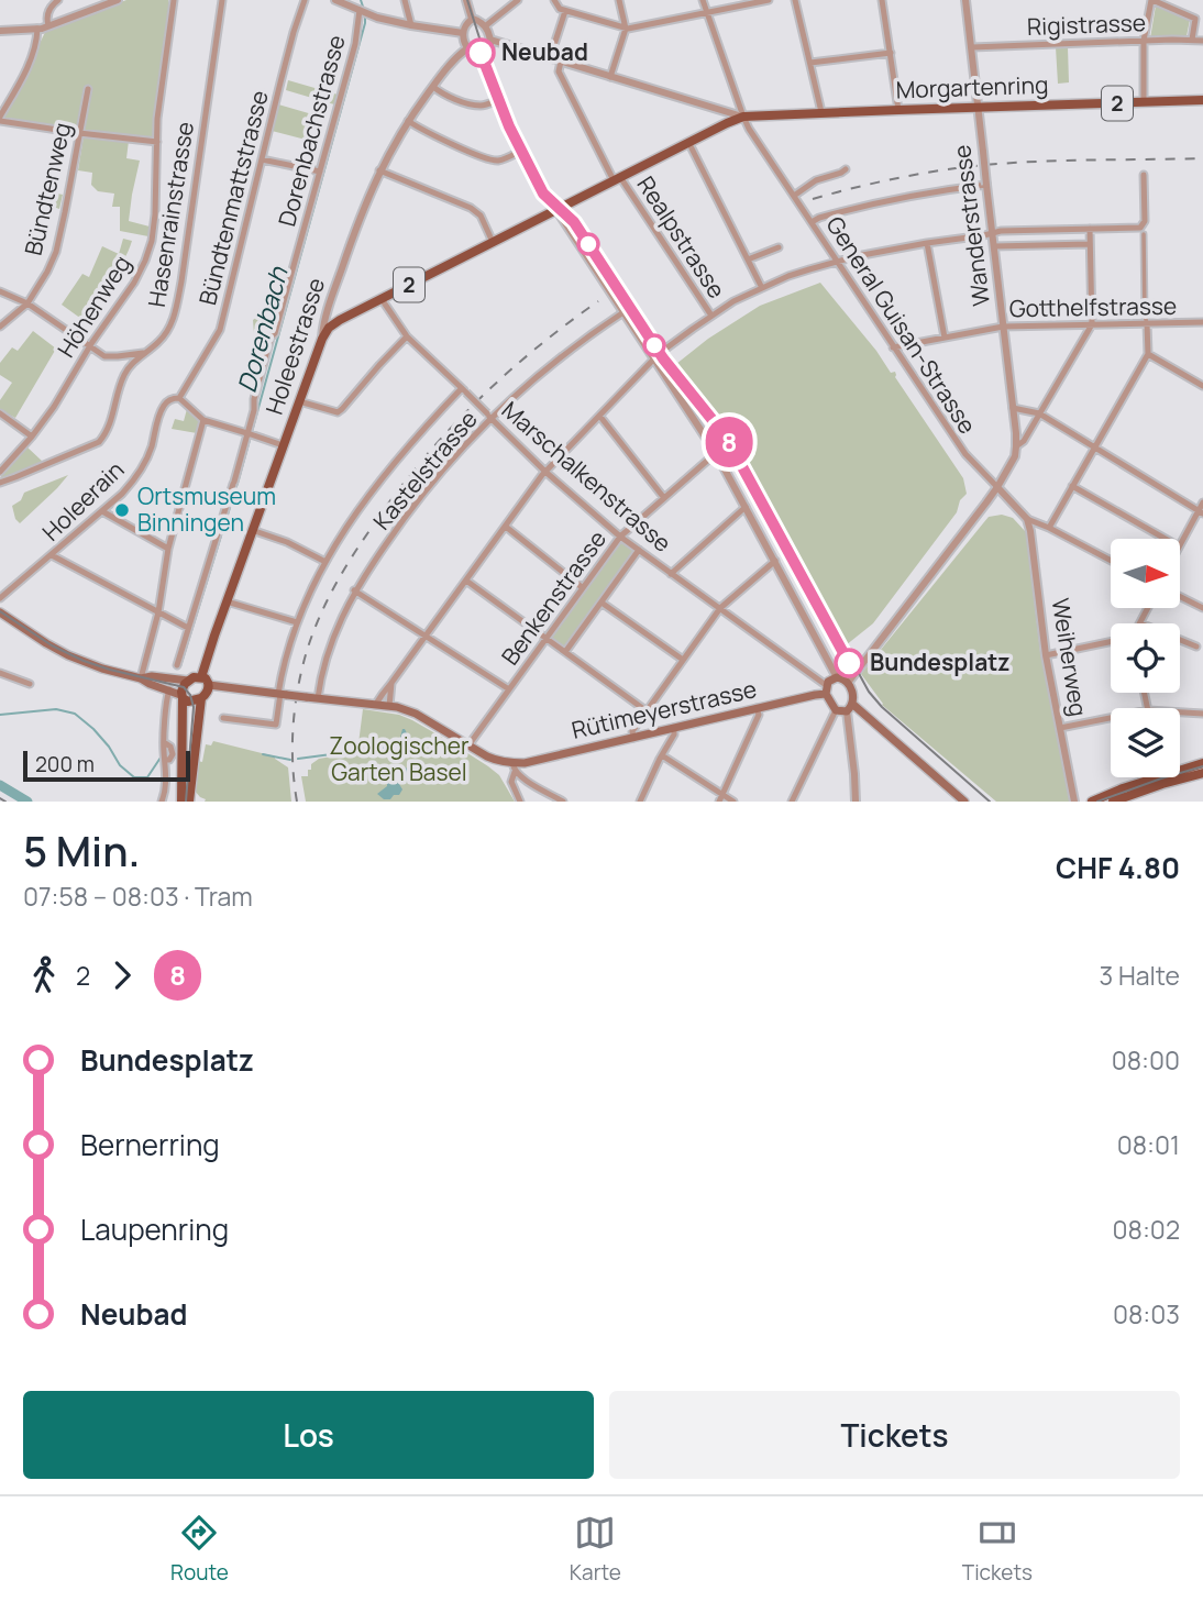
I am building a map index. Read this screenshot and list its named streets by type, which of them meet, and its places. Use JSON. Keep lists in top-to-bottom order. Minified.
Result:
{"streets":{"main road":["Morgartenring","2","Holeestrasse","Rütimeyerstrasse"],"street":["Rigistrasse","Dorenbachstrasse","Bündtenweg","Bündtenmattstrasse","Hasenrainstrasse","Wanderstrasse","Realpstrasse","Höhenweg","Gotthelfstrasse","General Guisan-Strasse","Kastelstrasse","Marschalkenstrasse","Holeerain","Benkenstrasse","Weiherweg"]},"crossings":[["Rigistrasse","Wanderstrasse"],["Morgartenring","2"],["Morgartenring","Wanderstrasse"],["Morgartenring","General Guisan-Strasse"],["2","Realpstrasse"],["2","General Guisan-Strasse"],["2","Holeestrasse"],["2","Marschalkenstrasse"],["Bündtenmattstrasse","Holeerain"],["Wanderstrasse","Gotthelfstrasse"],["Gotthelfstrasse","General Guisan-Strasse"],["Kastelstrasse","Marschalkenstrasse"],["Marschalkenstrasse","Benkenstrasse"],["Marschalkenstrasse","Rütimeyerstrasse"]],"water":["Dorenbach"],"parks":["Zoologischer Garten Basel"],"places":["Neubad","Ortsmuseum Binningen","Bundesplatz"],"lines":["tram line 8"],"scale_bar":"200 m","north":"right","page":{"on_map":"8","scale":"200 m","heading":["5 Min.","07:58 – 08:03 · Tram","CHF 4.80"],"legs":["2","8","3 Halte"],"list":[{"name":"Bundesplatz","value":"08:00"},{"name":"Bernerring","value":"08:01"},{"name":"Laupenring","value":"08:02"},{"name":"Neubad","value":"08:03"}],"buttons":["Los","Tickets"],"tabs":["Route","Karte","Tickets"]}}
